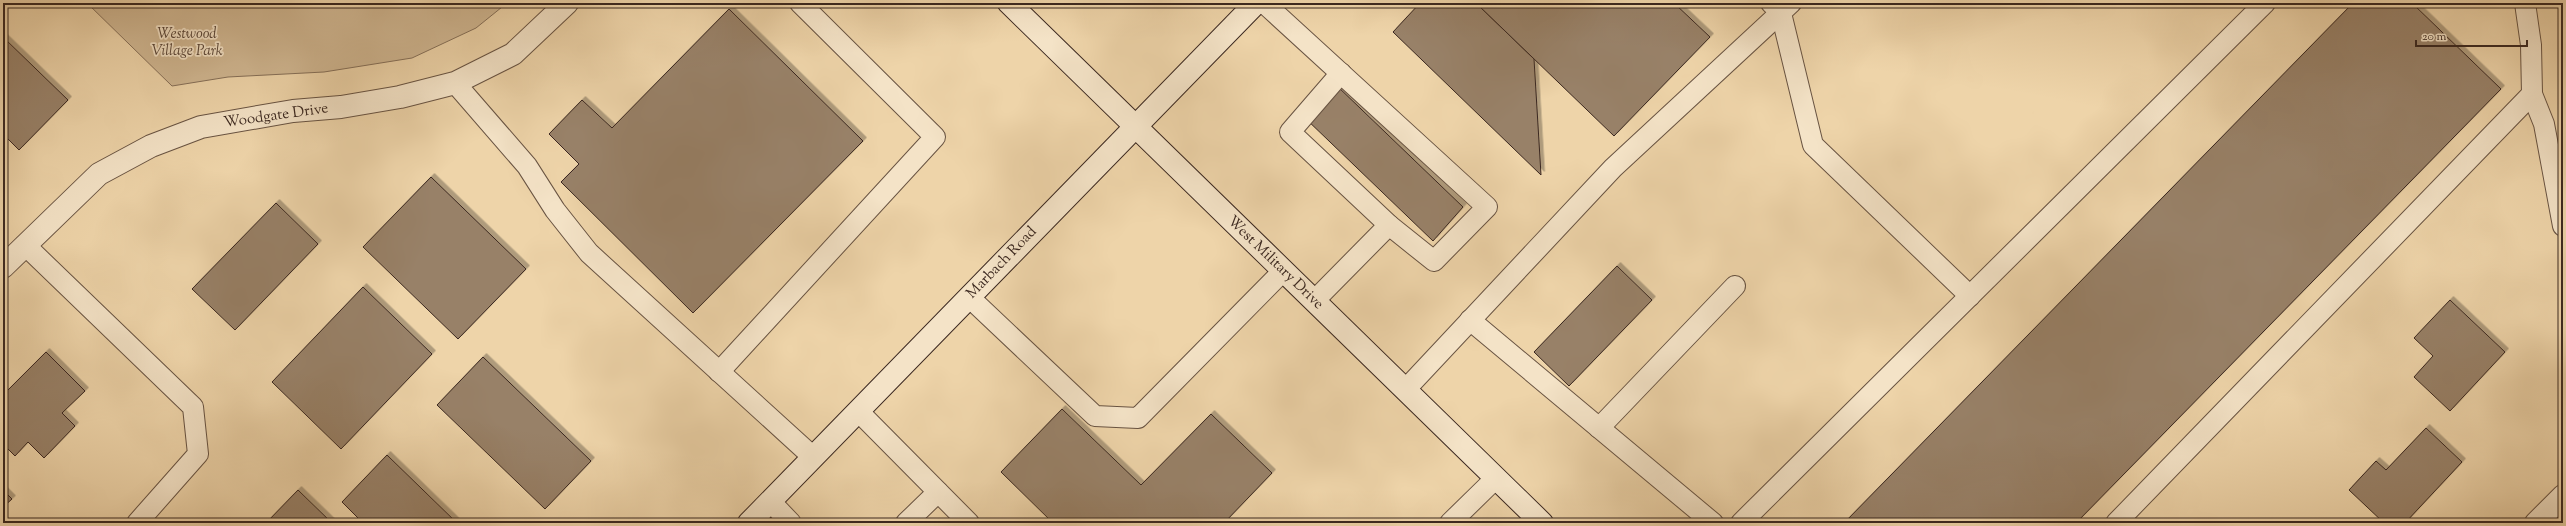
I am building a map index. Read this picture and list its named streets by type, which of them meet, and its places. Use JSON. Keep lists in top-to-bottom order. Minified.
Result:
{"streets":{"main road":["Woodgate Drive","Marbach Road","West Military Drive"]},"crossings":[["Marbach Road","West Military Drive"]],"parks":["Westwood Village Park"],"scale_bar":"20 m"}
